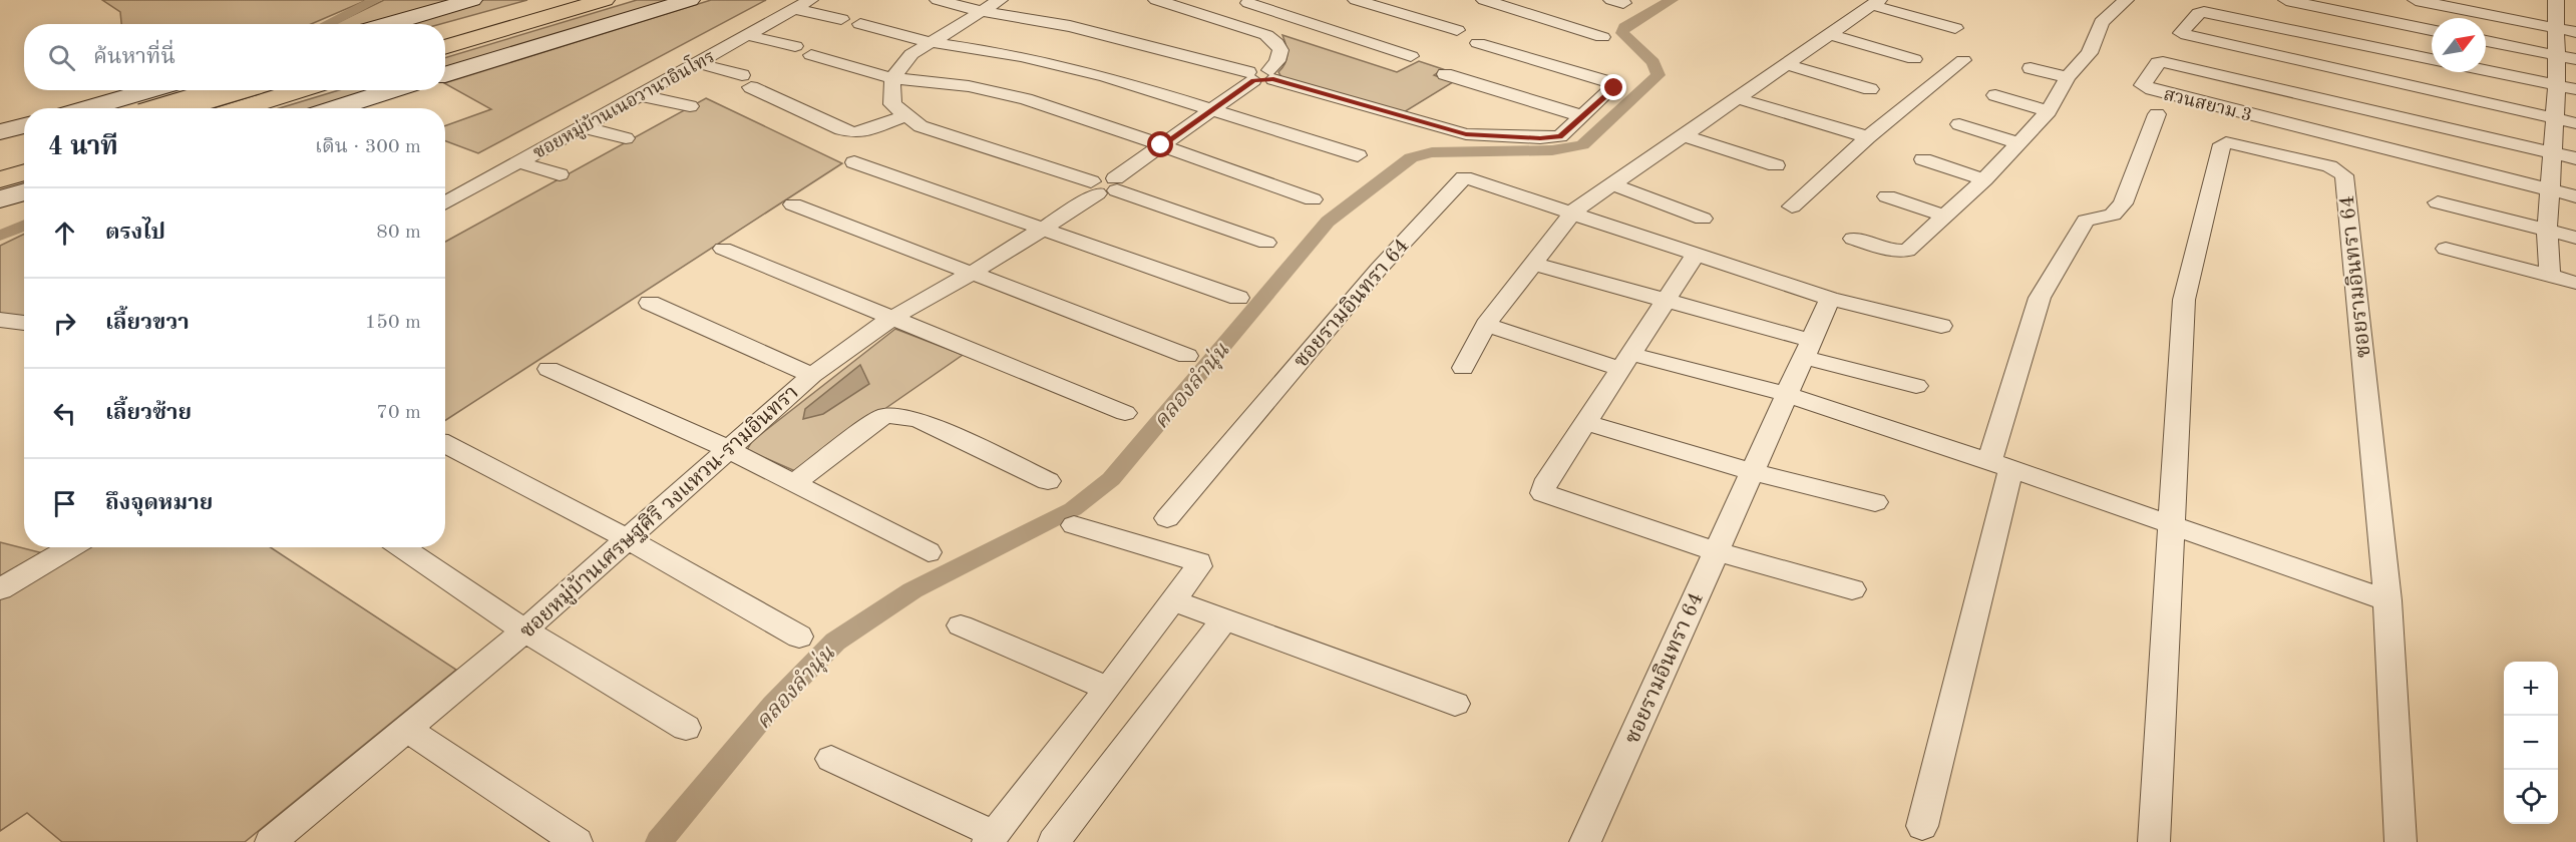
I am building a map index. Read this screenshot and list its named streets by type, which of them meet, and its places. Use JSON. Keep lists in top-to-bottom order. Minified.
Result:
{"streets":{"street":["ซอยหมู่บ้านเนอวานาอินโทร","สวนสยาม 3","ซอยรามอินทรา 64","ซอยหมู่บ้านเศรษฐศิริ วงแหวน-รามอินทรา"]},"water":["คลองลำนุ่น"],"north":"top right","page":{"search":"ค้นหาที่นี่","heading":["4 นาที","เดิน · 300 m"],"list":[["ตรงไป","80 m"],["เลี้ยวขวา","150 m"],["เลี้ยวซ้าย","70 m"],"ถึงจุดหมาย"],"map_buttons":["+","−"]}}
